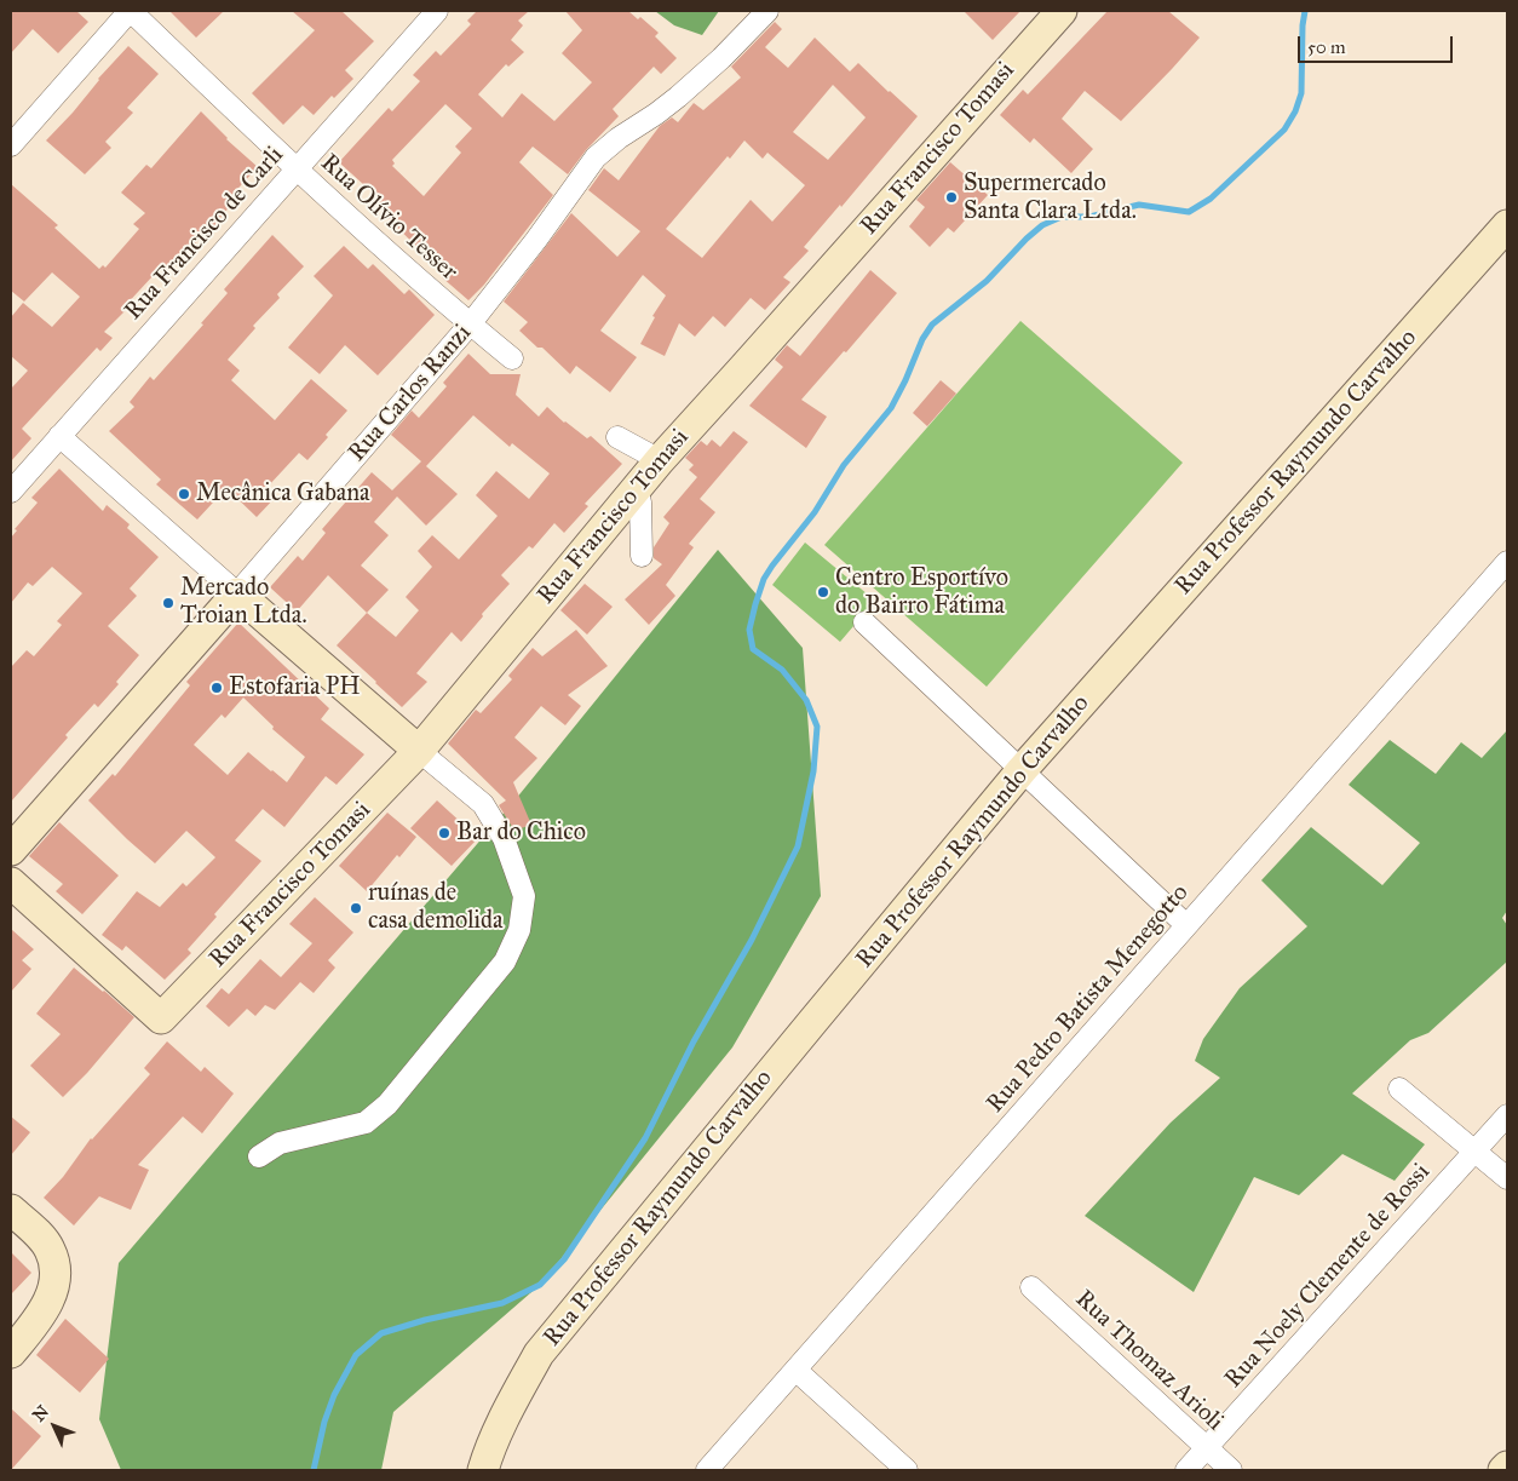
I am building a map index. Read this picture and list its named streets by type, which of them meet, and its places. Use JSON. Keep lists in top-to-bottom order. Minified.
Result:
{"streets":{"main road":["Rua Francisco Tomasi","Rua Carlos Ranzi","Rua Professor Raymundo Carvalho"],"street":["Rua Olívio Tesser","Rua Francisco de Carli","Rua Pedro Batista Menegotto","Rua Noely Clemente de Rossi","Rua Thomaz Arioli"]},"crossings":[["Rua Olívio Tesser","Rua Francisco de Carli"],["Rua Olívio Tesser","Rua Carlos Ranzi"],["Rua Noely Clemente de Rossi","Rua Thomaz Arioli"]],"places":["Supermercado Santa Clara Ltda.","Mecânica Gabana","Centro Esportívo do Bairro Fátima","Mercado Troian Ltda.","Estofaria PH","Bar do Chico","ruínas de casa demolida"],"scale_bar":"50 m","north":"top left"}
